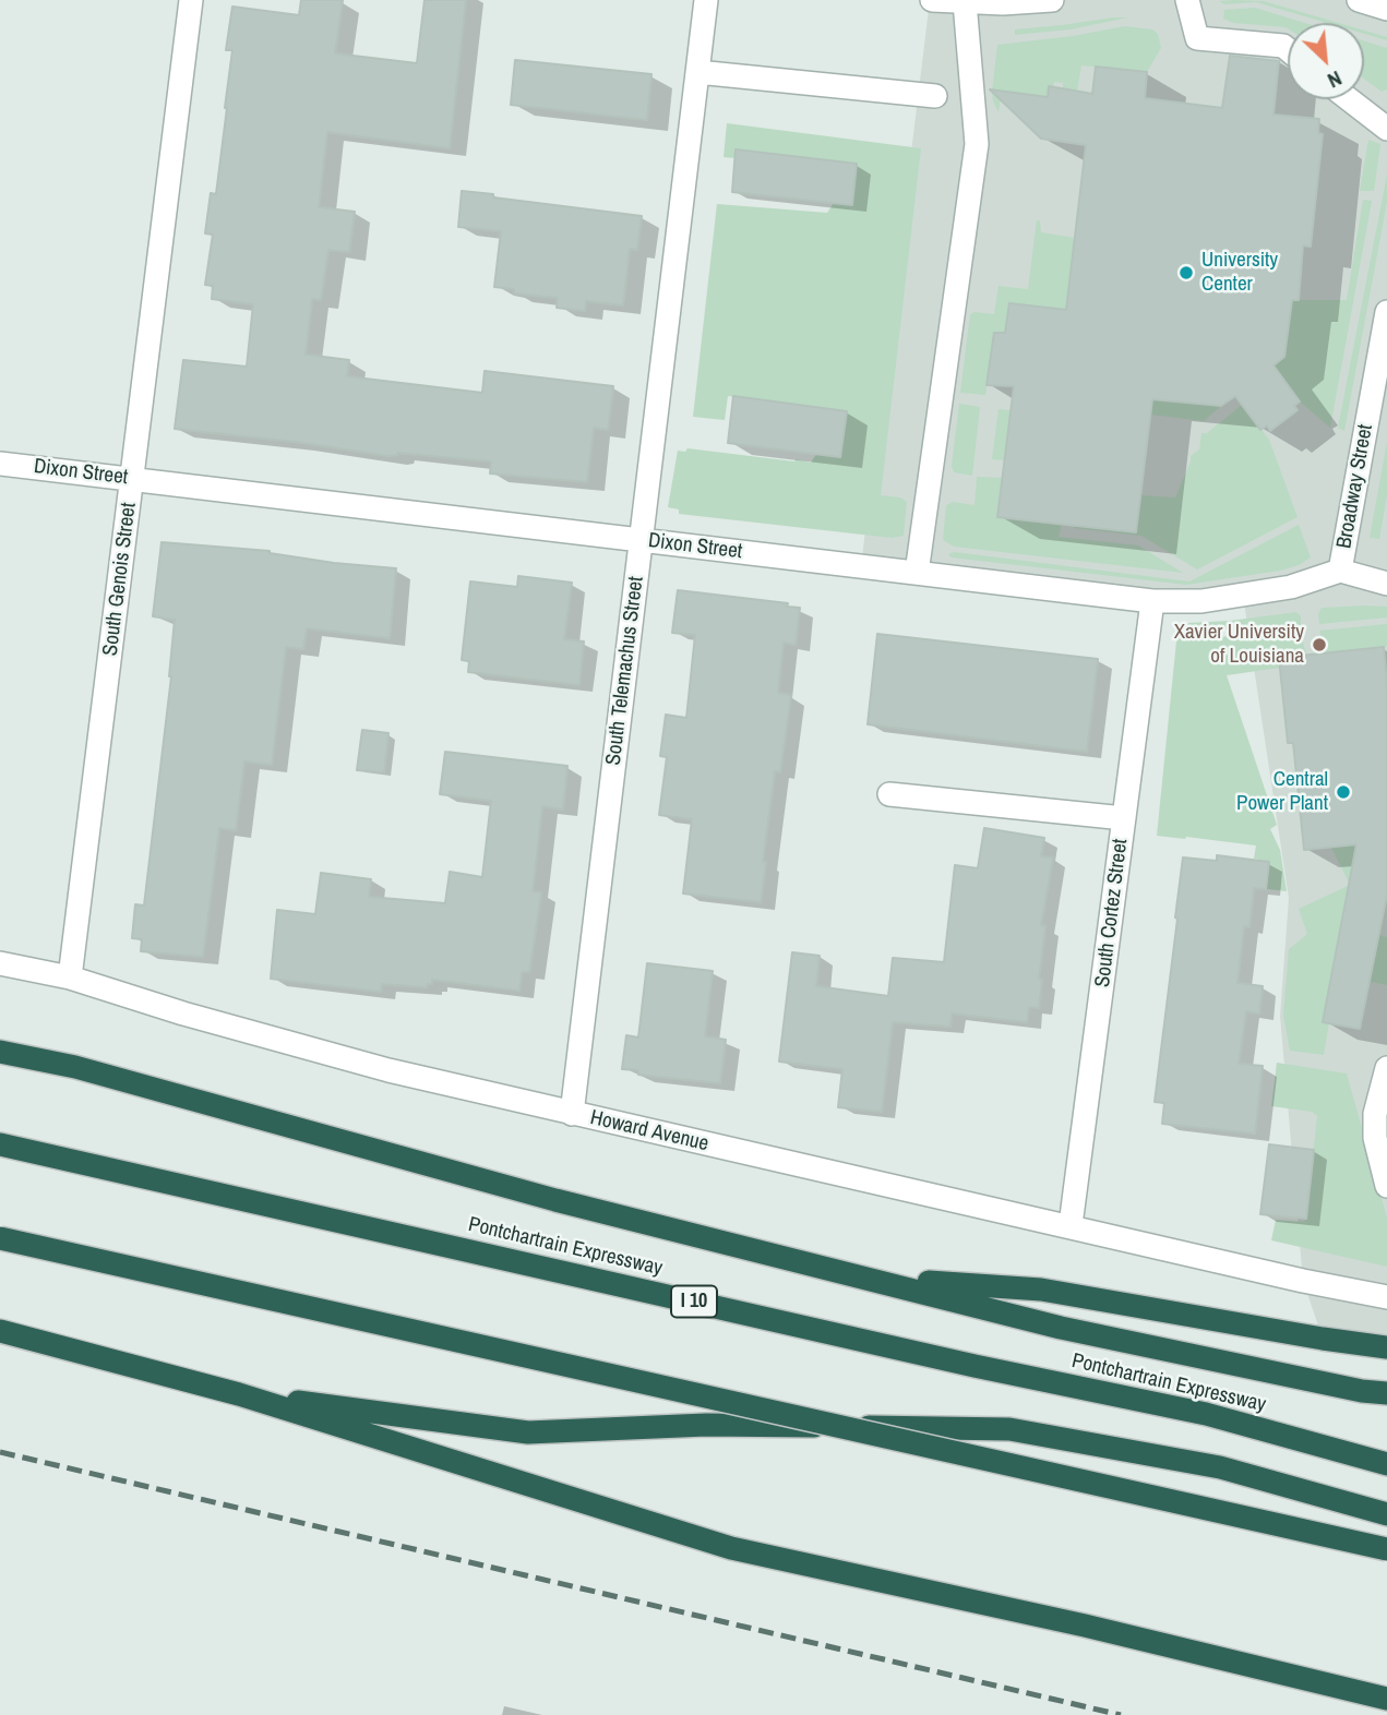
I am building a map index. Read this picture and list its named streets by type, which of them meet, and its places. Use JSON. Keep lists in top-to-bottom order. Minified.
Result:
{"streets":{"highway":["Pontchartrain Expressway","I 10"],"street":["Dixon Street","Broadway Street","South Genois Street","South Telemachus Street","South Cortez Street","Howard Avenue"]},"crossings":[["Dixon Street","Broadway Street"],["Dixon Street","South Genois Street"],["Dixon Street","South Telemachus Street"],["Dixon Street","South Cortez Street"],["South Genois Street","Howard Avenue"],["South Telemachus Street","Howard Avenue"],["South Cortez Street","Howard Avenue"]],"places":["University Center","Xavier University of Louisiana","Central Power Plant"],"north":"bottom right"}
